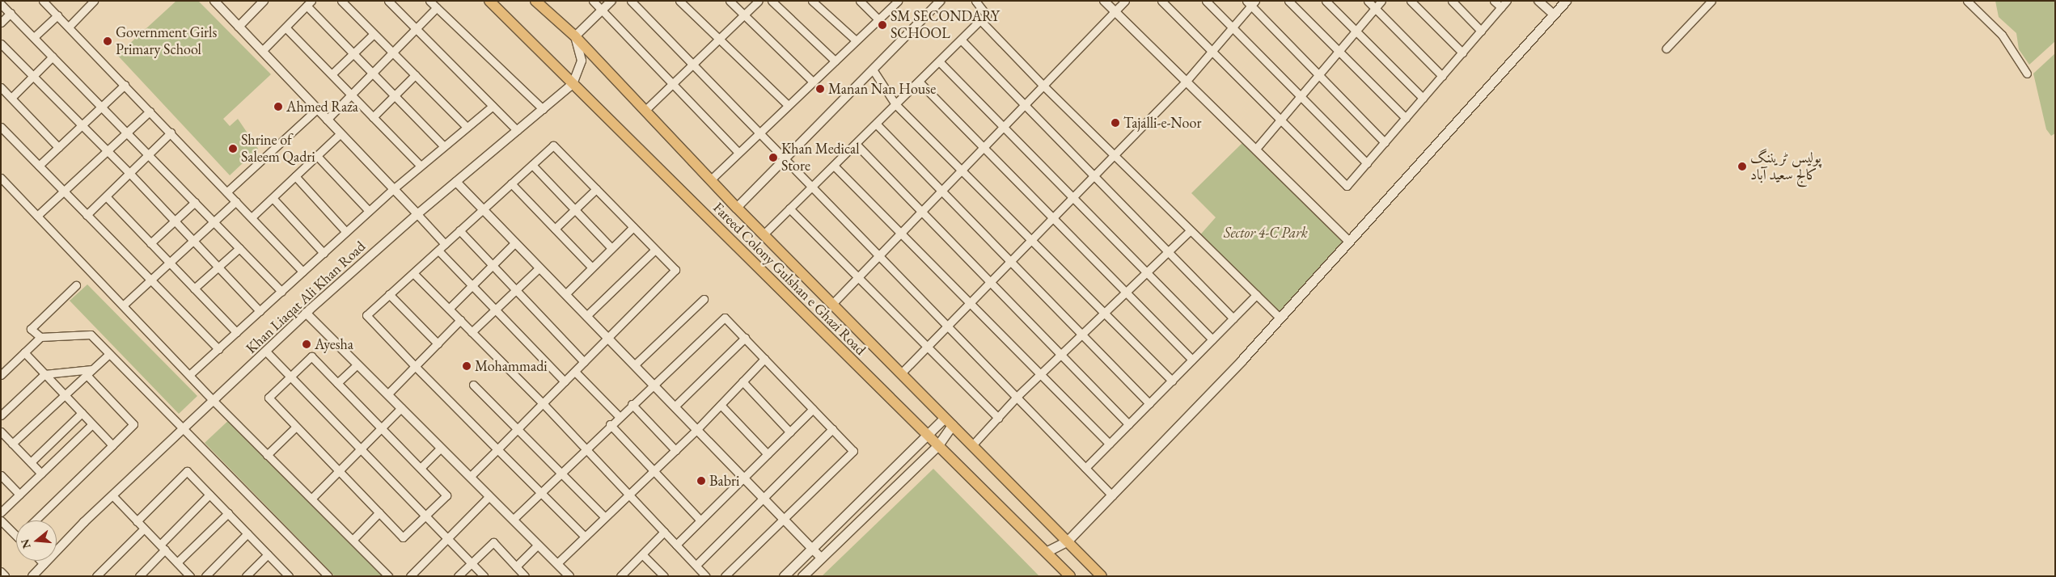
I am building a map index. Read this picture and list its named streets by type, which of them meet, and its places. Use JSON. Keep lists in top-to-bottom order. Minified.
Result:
{"streets":{"main road":["Fareed Colony Gulshan e Ghazi Road"],"street":["Khan Liaqat Ali Khan Road"]},"crossings":[["Fareed Colony Gulshan e Ghazi Road","Khan Liaqat Ali Khan Road"]],"parks":["Sector 4-C Park"],"places":["SM SECONDARY SCHOOL","Government Girls Primary School","Manan Nan House","Ahmed Raza","Tajalli-e-Noor","Shrine of Saleem Qadri","Khan Medical Store","پولیس ٹریننگ کالج سعید آباد","Ayesha","Mohammadi","Babri"],"north":"left"}
